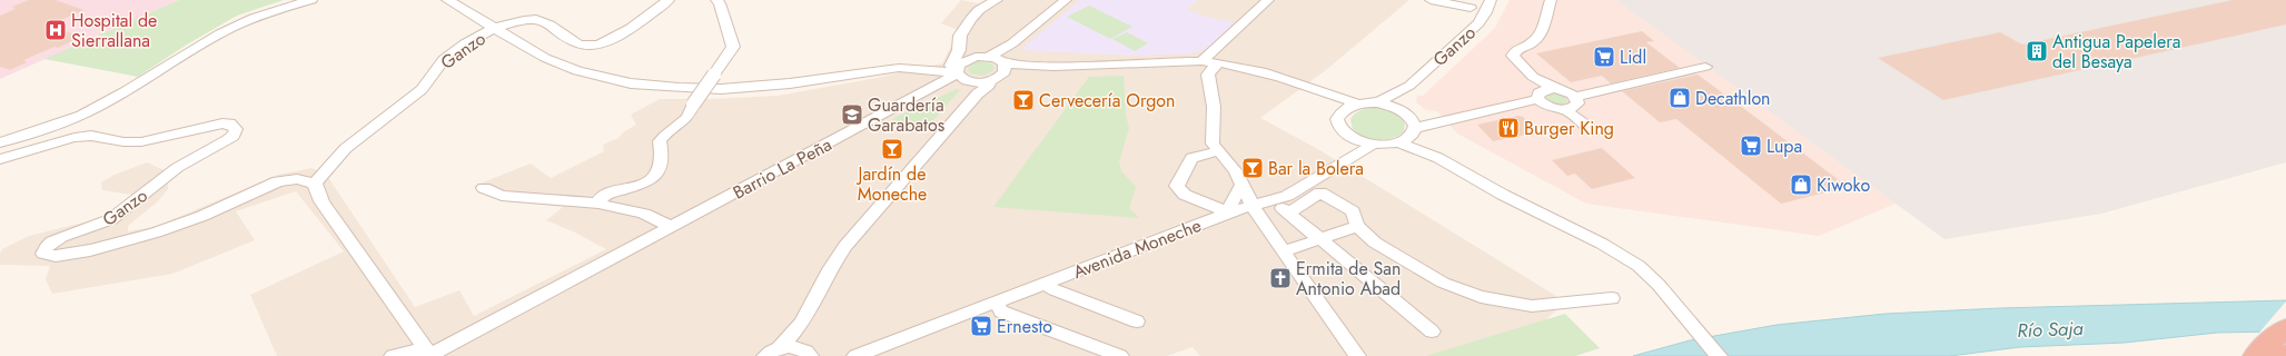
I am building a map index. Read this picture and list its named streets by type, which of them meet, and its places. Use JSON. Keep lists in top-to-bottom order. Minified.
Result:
{"streets":{"street":["Ganzo","Barrio La Peña","Avenida Moneche"]},"water":["Río Saja"],"places":{"hospital":["Hospital de Sierrallana"],"building":["Antigua Papelera del Besaya"],"supermarket":["Lidl","Lupa","Ernesto"],"shop":["Decathlon","Kiwoko"],"bar":["Cervecería Orgon","Jardín de Moneche","Bar la Bolera"],"school or university":["Guardería Garabatos"],"restaurant":["Burger King"],"church":["Ermita de San Antonio Abad"]}}
